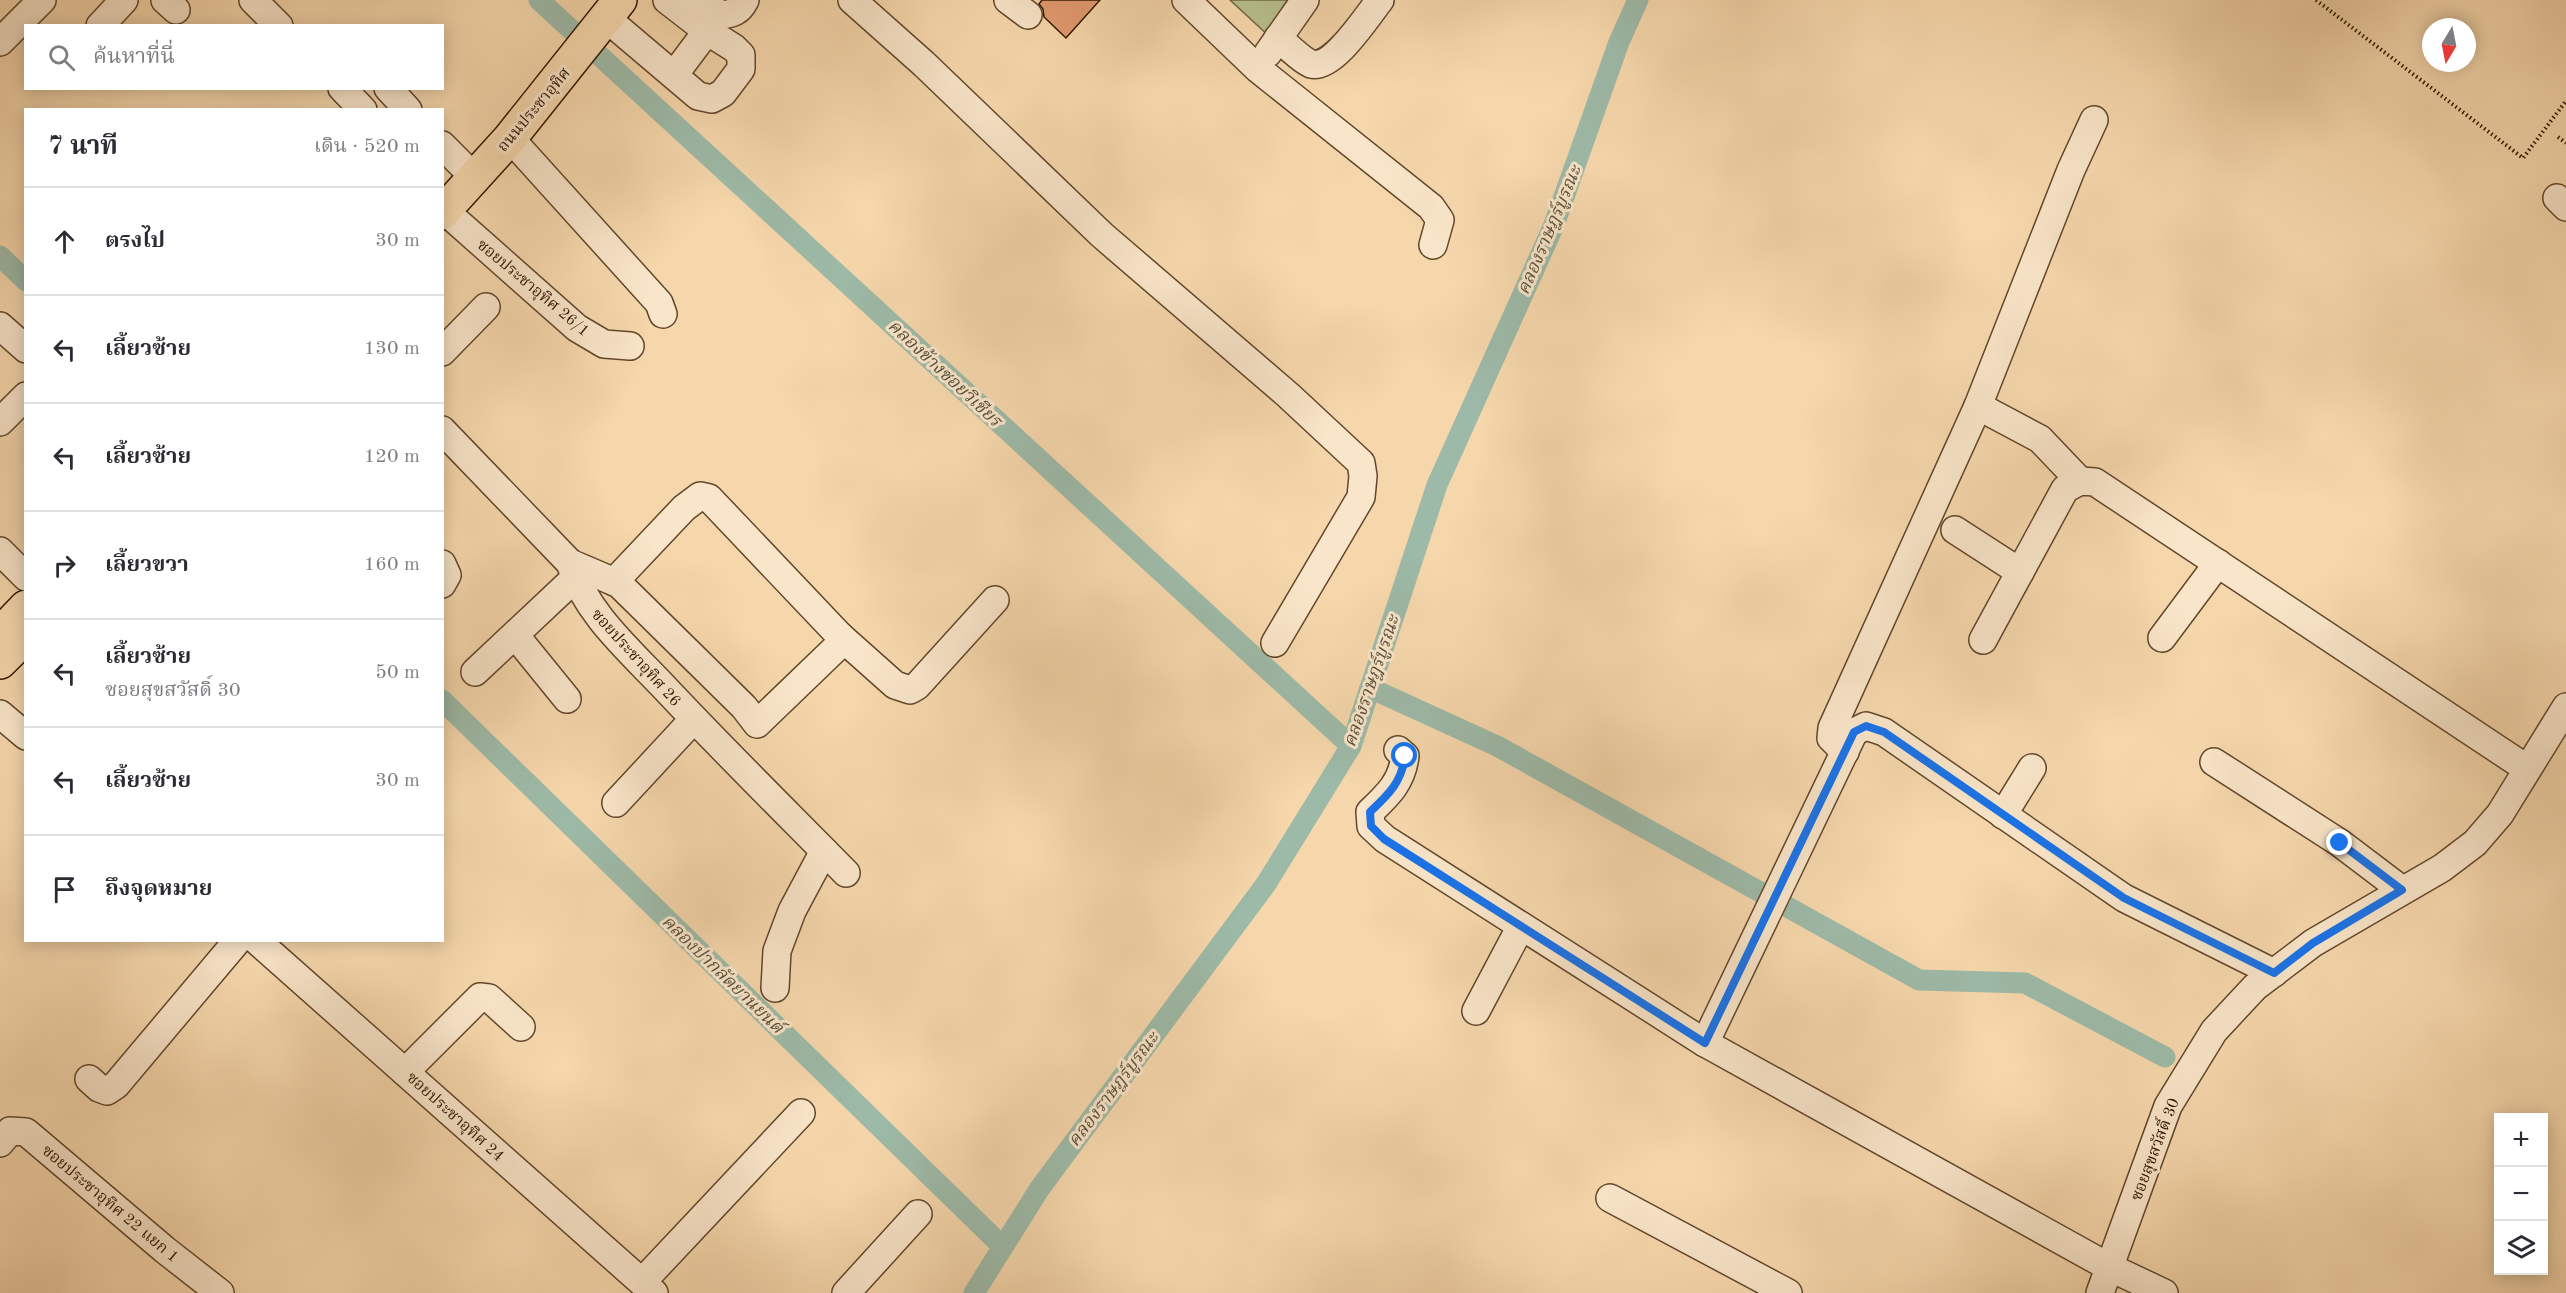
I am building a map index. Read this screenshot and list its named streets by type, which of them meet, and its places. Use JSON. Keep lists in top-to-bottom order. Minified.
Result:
{"streets":{"main road":["ถนนประชาอุทิศ"],"street":["ซอยประชาอุทิศ 26/1","ซอยประชาอุทิศ 26","ซอยประชาอุทิศ 24","ซอยสุขสวัสดิ์ 30","ซอยประชาอุทิศ 22 แยก 1"]},"crossings":[["ถนนประชาอุทิศ","ซอยประชาอุทิศ 26/1"]],"water":["คลองราษฎร์บูรณะ","คลองข้างซอยวิเชียร","คลองปากลัดยานยนต์"],"north":"bottom","page":{"search":"ค้นหาที่นี่","heading":["7 นาที","เดิน · 520 m"],"list":[["ตรงไป","30 m"],["เลี้ยวซ้าย","130 m"],["เลี้ยวซ้าย","120 m"],["เลี้ยวขวา","160 m"],["เลี้ยวซ้าย","ซอยสุขสวัสดิ์ 30","50 m"],["เลี้ยวซ้าย","30 m"],"ถึงจุดหมาย"],"map_buttons":["+","−"]}}
